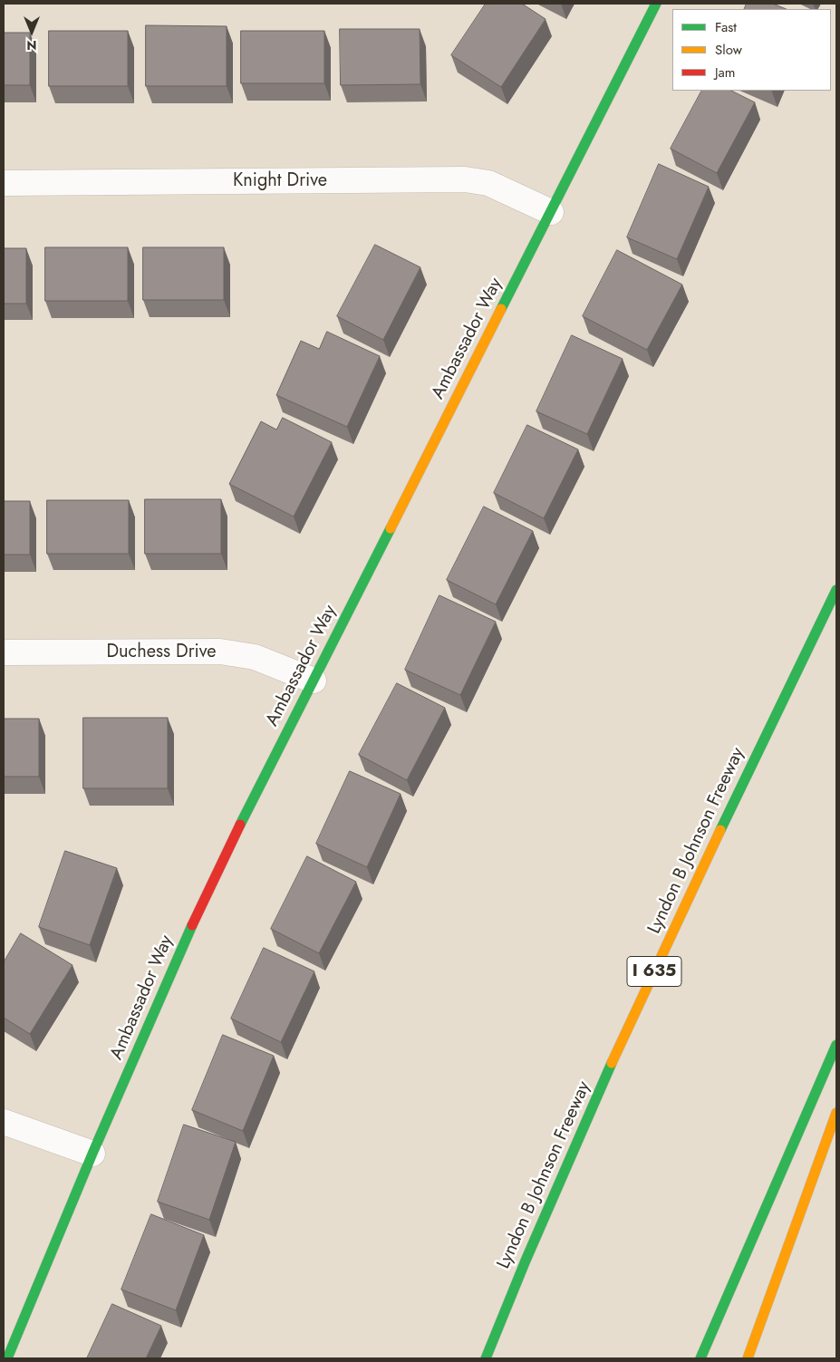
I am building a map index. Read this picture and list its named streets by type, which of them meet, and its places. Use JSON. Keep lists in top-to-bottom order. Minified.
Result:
{"streets":{"main road":["Ambassador Way","Lyndon B Johnson Freeway","I 635"],"street":["Knight Drive","Duchess Drive"]},"crossings":[["Knight Drive","Ambassador Way"],["Ambassador Way","Duchess Drive"]],"legend":["Fast","Slow","Jam"],"north":"bottom"}
